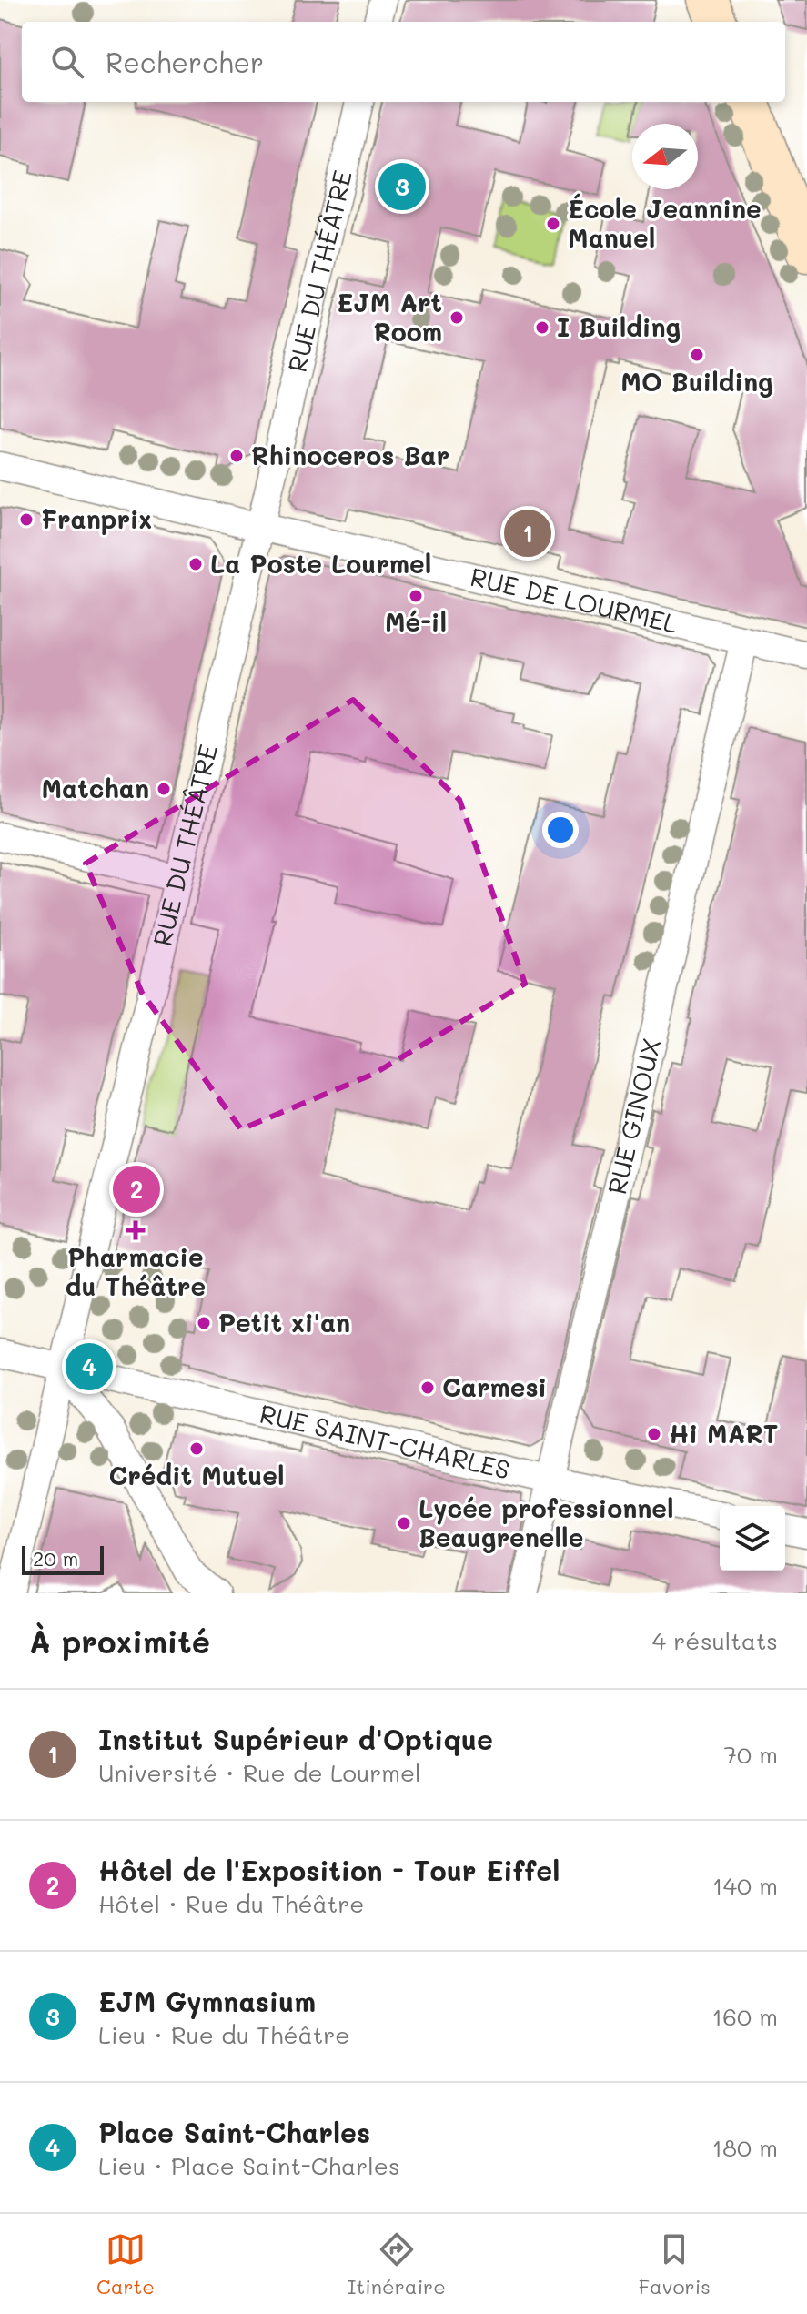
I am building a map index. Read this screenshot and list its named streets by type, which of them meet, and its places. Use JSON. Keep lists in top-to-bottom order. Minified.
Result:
{"streets":{"street":["RUE DU THÉÂTRE","RUE DE LOURMEL","RUE GINOUX","RUE SAINT-CHARLES"]},"crossings":[["RUE DU THÉÂTRE","RUE DE LOURMEL"],["RUE DU THÉÂTRE","RUE SAINT-CHARLES"],["RUE DE LOURMEL","RUE GINOUX"],["RUE GINOUX","RUE SAINT-CHARLES"]],"places":{"other":["École Jeannine Manuel","EJM Art Room","I Building","MO Building","Rhinoceros Bar","Franprix","La Poste Lourmel","Mé-il","Matchan","Petit xi'an","Carmesi","Hi MART","Crédit Mutuel","Lycée professionnel Beaugrenelle"],"health":["Pharmacie du Théâtre"]},"scale_bar":"20 m","north":"left","page":{"search":"Rechercher","pins":["3","1","2","4"],"scale":"20 m","heading":["À proximité","4 résultats"],"list":[{"mark":"1","name":"Institut Supérieur d'Optique","note":"Université · Rue de Lourmel","value":"70 m"},{"mark":"2","name":"Hôtel de l'Exposition - Tour Eiffel","note":"Hôtel · Rue du Théâtre","value":"140 m"},{"mark":"3","name":"EJM Gymnasium","note":"Lieu · Rue du Théâtre","value":"160 m"},{"mark":"4","name":"Place Saint-Charles","note":"Lieu · Place Saint-Charles","value":"180 m"}],"nav":["Carte","Itinéraire","Favoris"]}}
